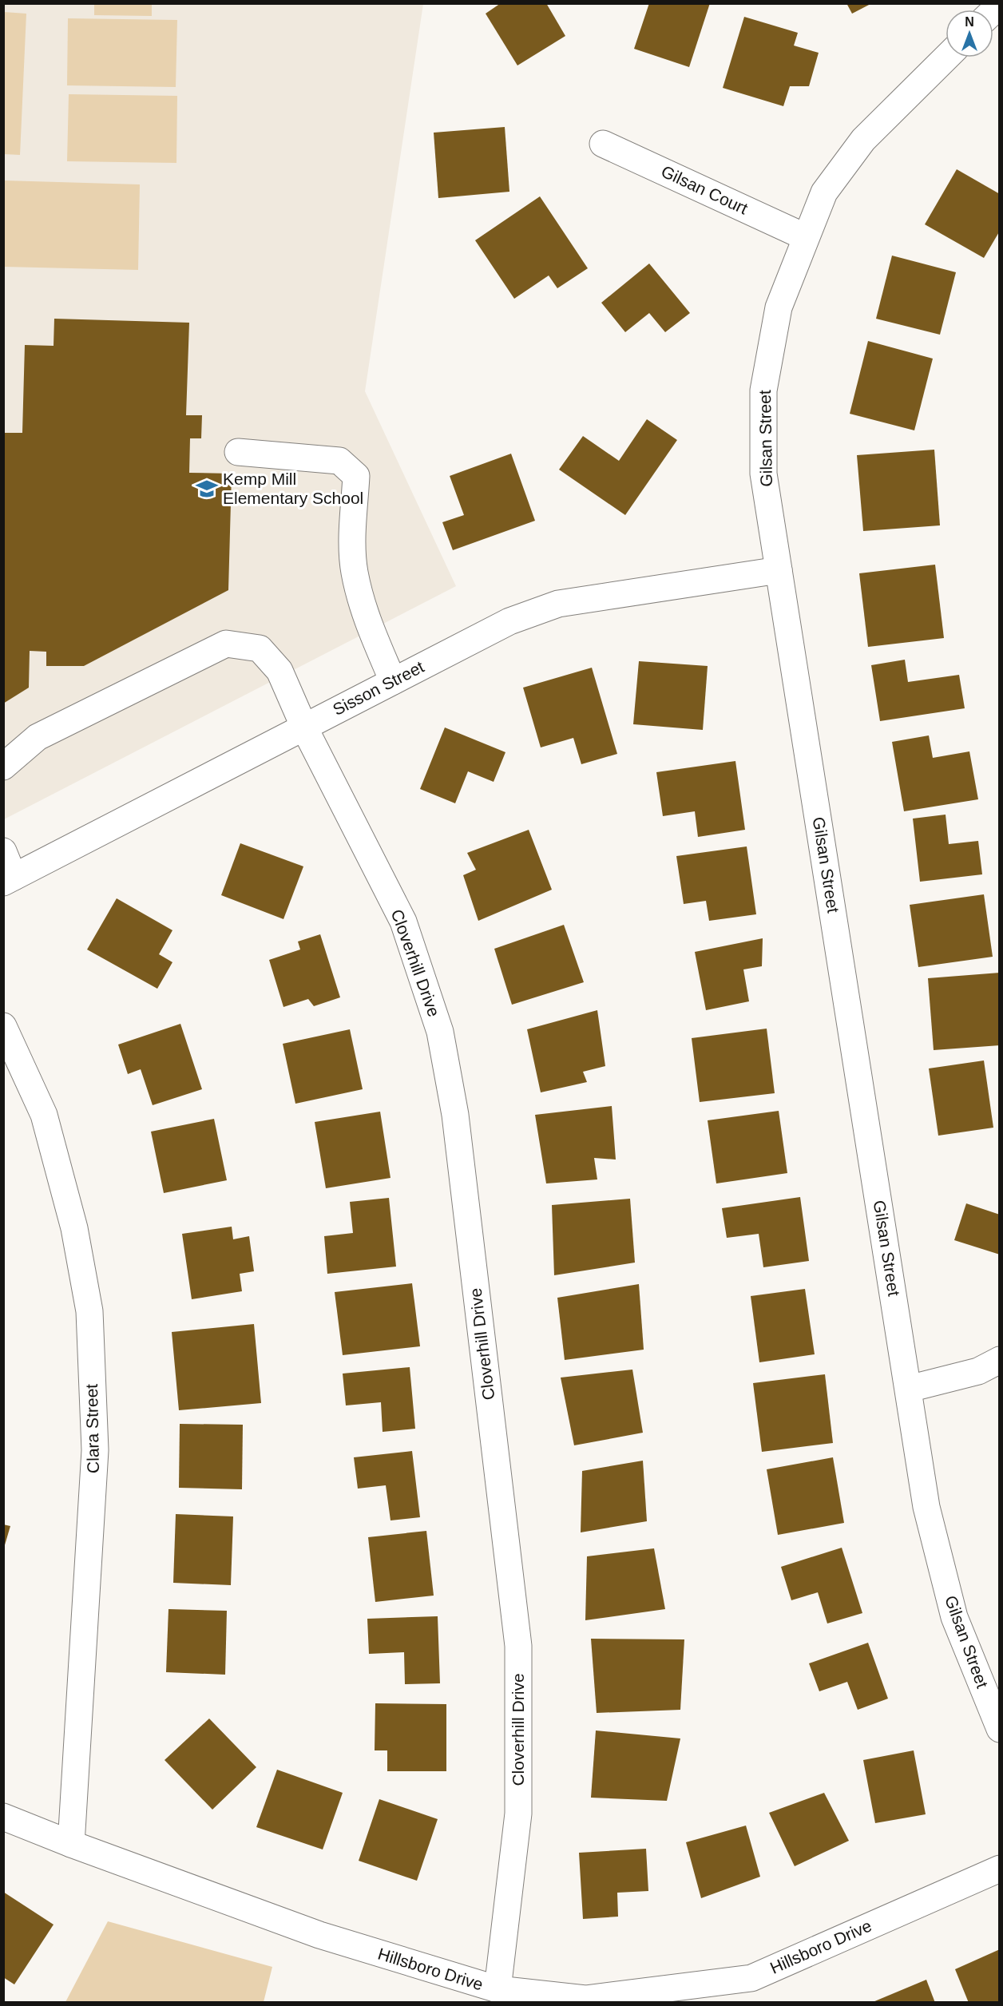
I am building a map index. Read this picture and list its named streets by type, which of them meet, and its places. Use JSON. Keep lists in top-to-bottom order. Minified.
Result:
{"streets":{"street":["Gilsan Court","Gilsan Street","Sisson Street","Cloverhill Drive","Clara Street","Hillsboro Drive"]},"crossings":[["Gilsan Court","Gilsan Street"],["Gilsan Street","Sisson Street"],["Sisson Street","Cloverhill Drive"],["Cloverhill Drive","Hillsboro Drive"],["Clara Street","Hillsboro Drive"]],"places":{"school or university":["Kemp Mill Elementary School"]},"north":"top"}
